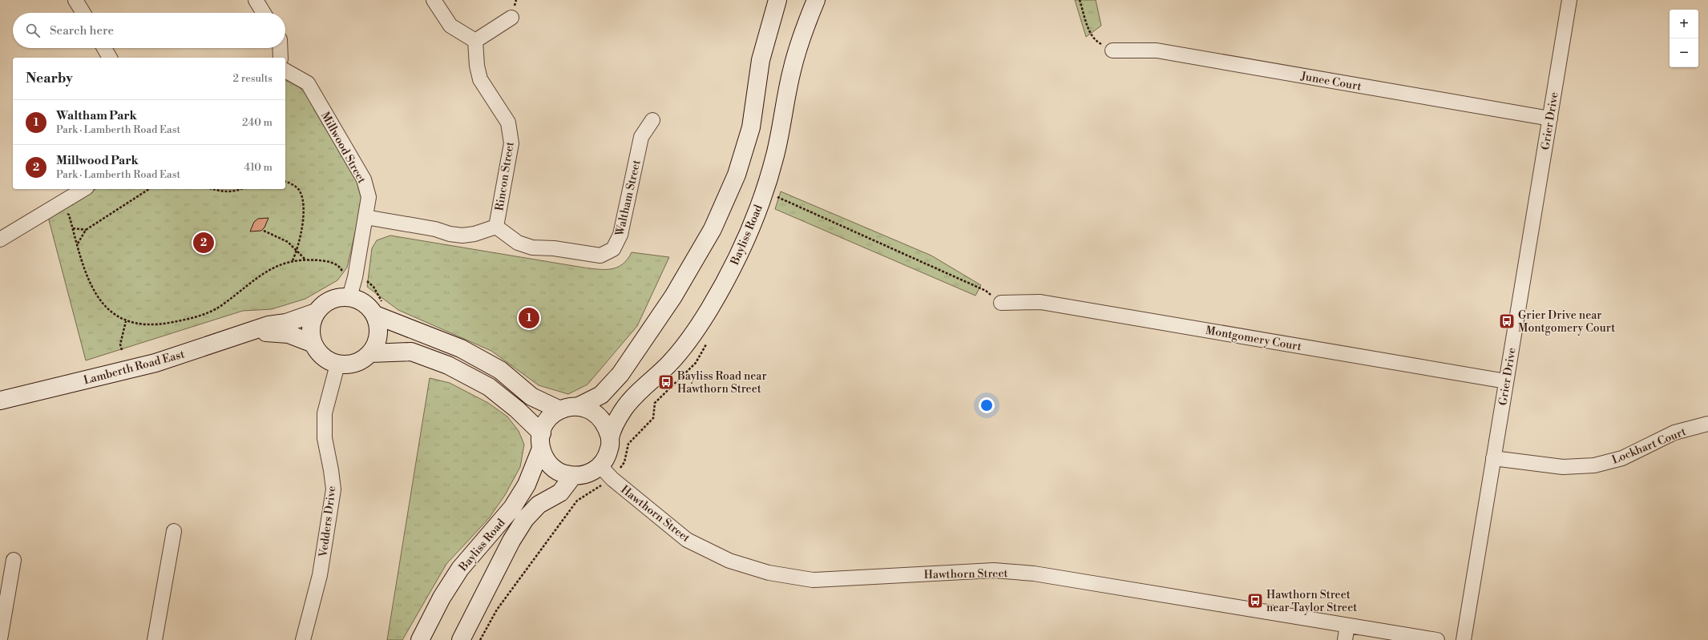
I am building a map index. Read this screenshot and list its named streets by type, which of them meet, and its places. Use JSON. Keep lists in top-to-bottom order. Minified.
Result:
{"streets":{"street":["Junee Court","Grier Drive","Millwood Street","Rincon Street","Waltham Street","Bayliss Road","Montgomery Court","Lamberth Road East","Lockhart Court","Hawthorn Street","Vedders Drive"]},"crossings":[["Junee Court","Grier Drive"],["Grier Drive","Montgomery Court"],["Grier Drive","Lockhart Court"],["Millwood Street","Lamberth Road East"],["Millwood Street","Vedders Drive"],["Rincon Street","Waltham Street"],["Bayliss Road","Hawthorn Street"],["Lamberth Road East","Vedders Drive"]],"places":{"bus stop":["Grier Drive near Montgomery Court","Bayliss Road near Hawthorn Street","Hawthorn Street near Taylor Street"]},"page":{"map_buttons":["+","−"],"search":"Search here","heading":["Nearby","2 results"],"list":[{"mark":"1","name":"Waltham Park","note":"Park · Lamberth Road East","value":"240 m"},{"mark":"2","name":"Millwood Park","note":"Park · Lamberth Road East","value":"410 m"}],"pins":["2","1"]}}
